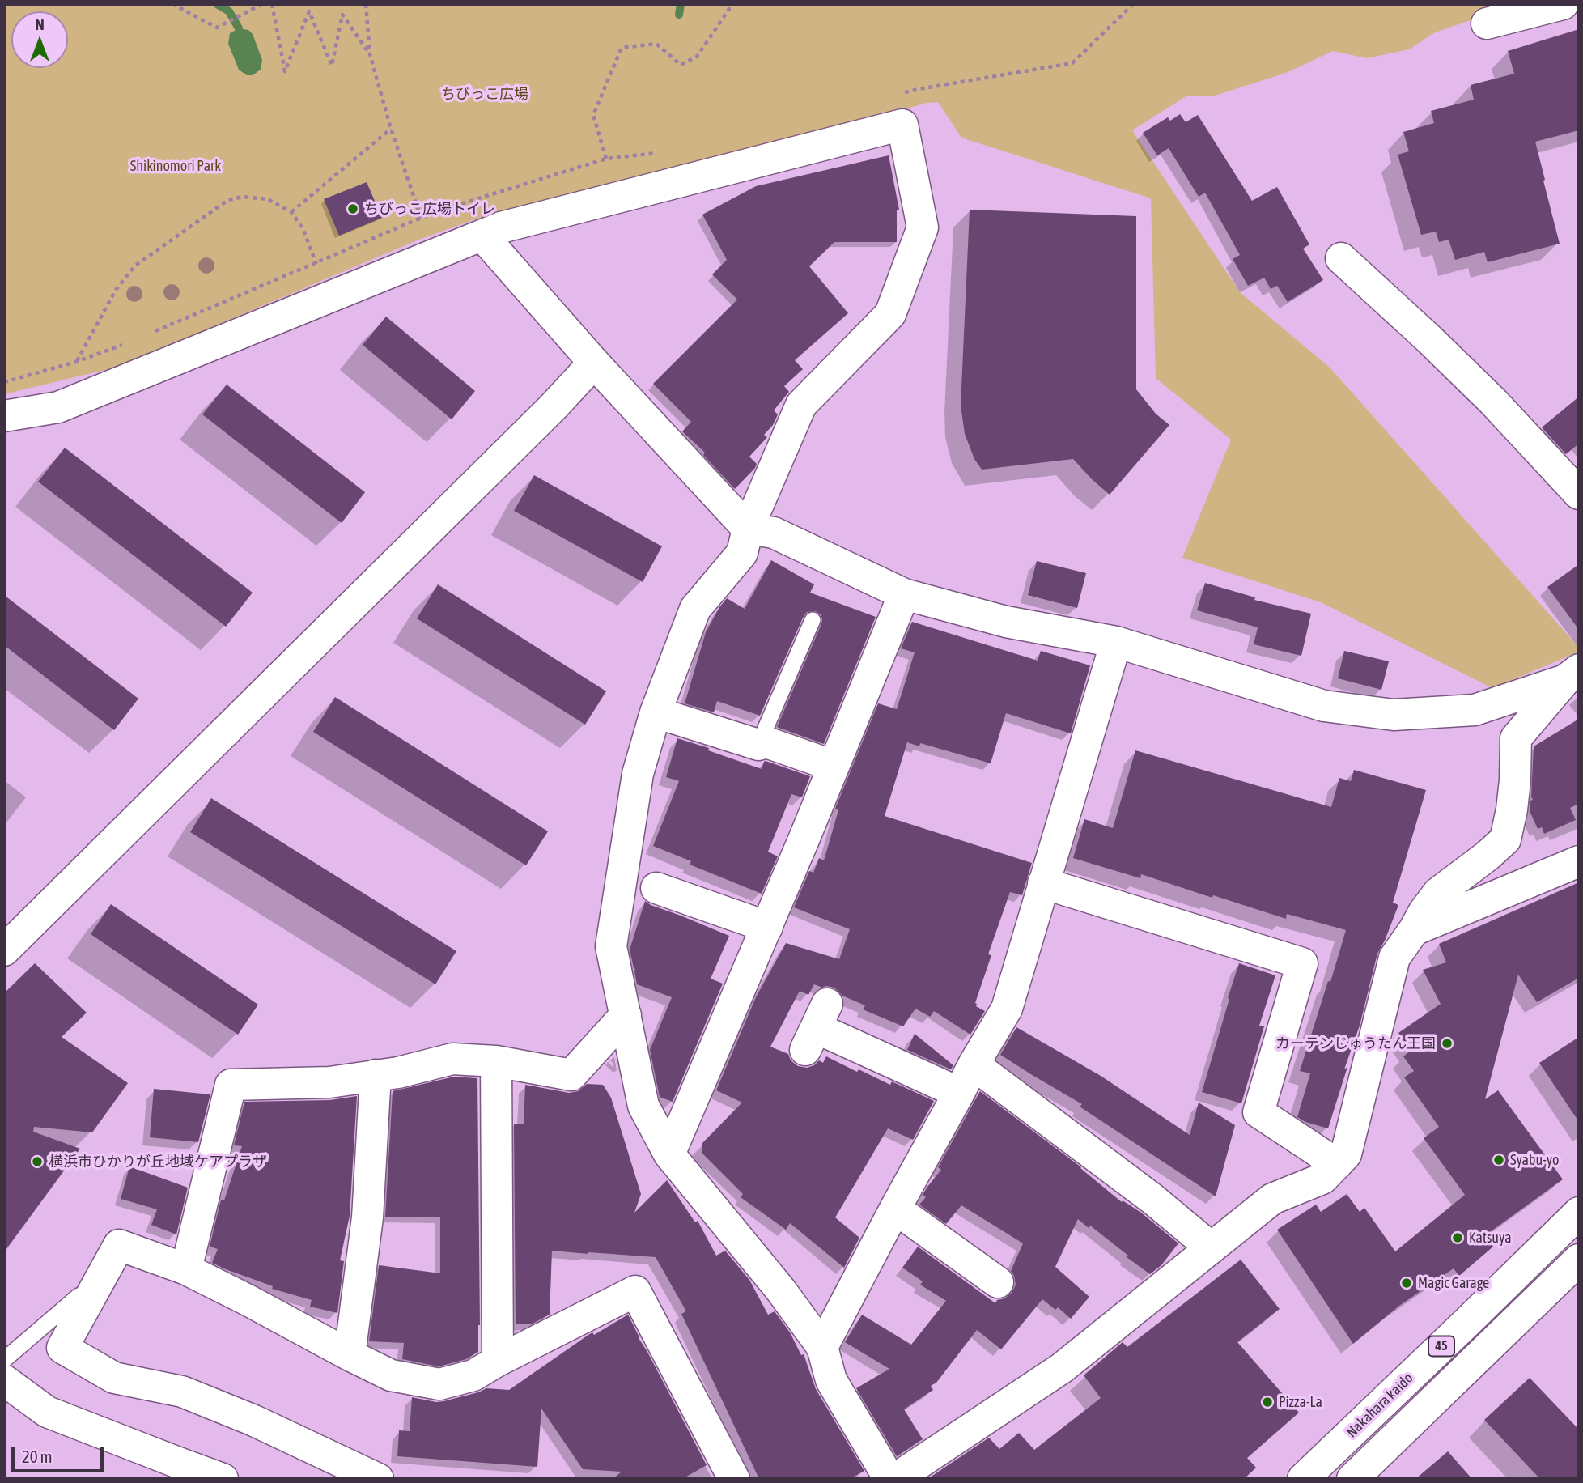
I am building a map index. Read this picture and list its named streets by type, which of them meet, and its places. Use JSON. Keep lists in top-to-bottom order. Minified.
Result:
{"streets":{"street":["45","Nakahara kaido"]},"parks":["ちびっこ広場","Shikinomori Park"],"places":["ちびっこ広場トイレ","カーテンじゅうたん王国","Syabu-yo","横浜市ひかりが丘地域ケアプラザ","Katsuya","Magic Garage","Pizza-La"],"scale_bar":"20 m","north":"top"}
